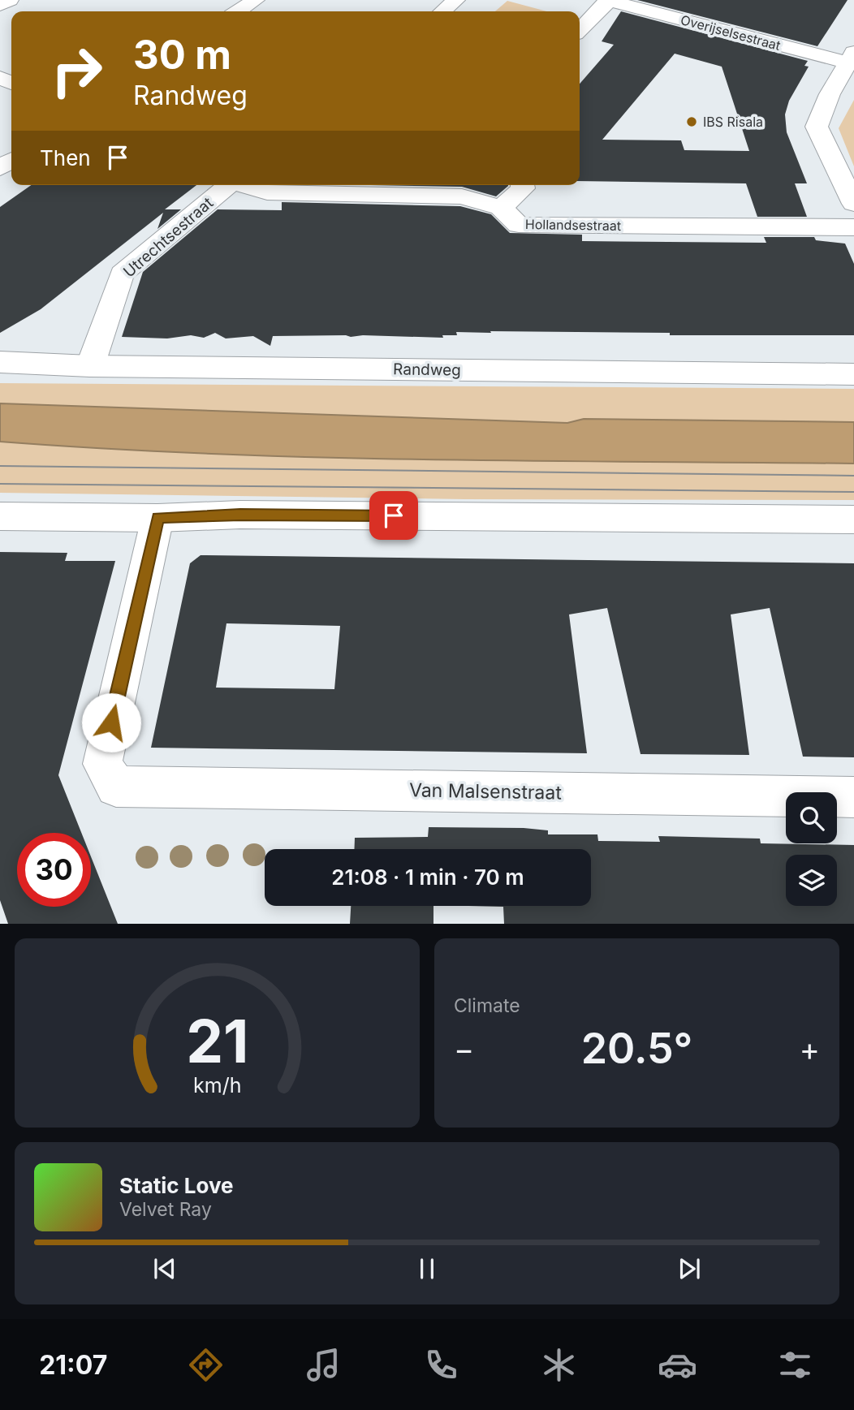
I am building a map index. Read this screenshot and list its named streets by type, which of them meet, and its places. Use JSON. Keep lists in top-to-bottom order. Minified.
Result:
{"streets":{"street":["Overijselsestraat","Hollandsestraat","Utrechtsestraat","Randweg","Van Malsenstraat"]},"crossings":[["Utrechtsestraat","Randweg"]],"places":["IBS Risala"],"page":{"turn":["30 m","Randweg"],"then":"Then","limit":"30","trip":"21:08 · 1 min · 70 m","tile":"Climate","heat":["−","20.5°","+"],"song":["Static Love","Velvet Ray"],"tabs":"21:07","gauge":["21","km/h"]}}
